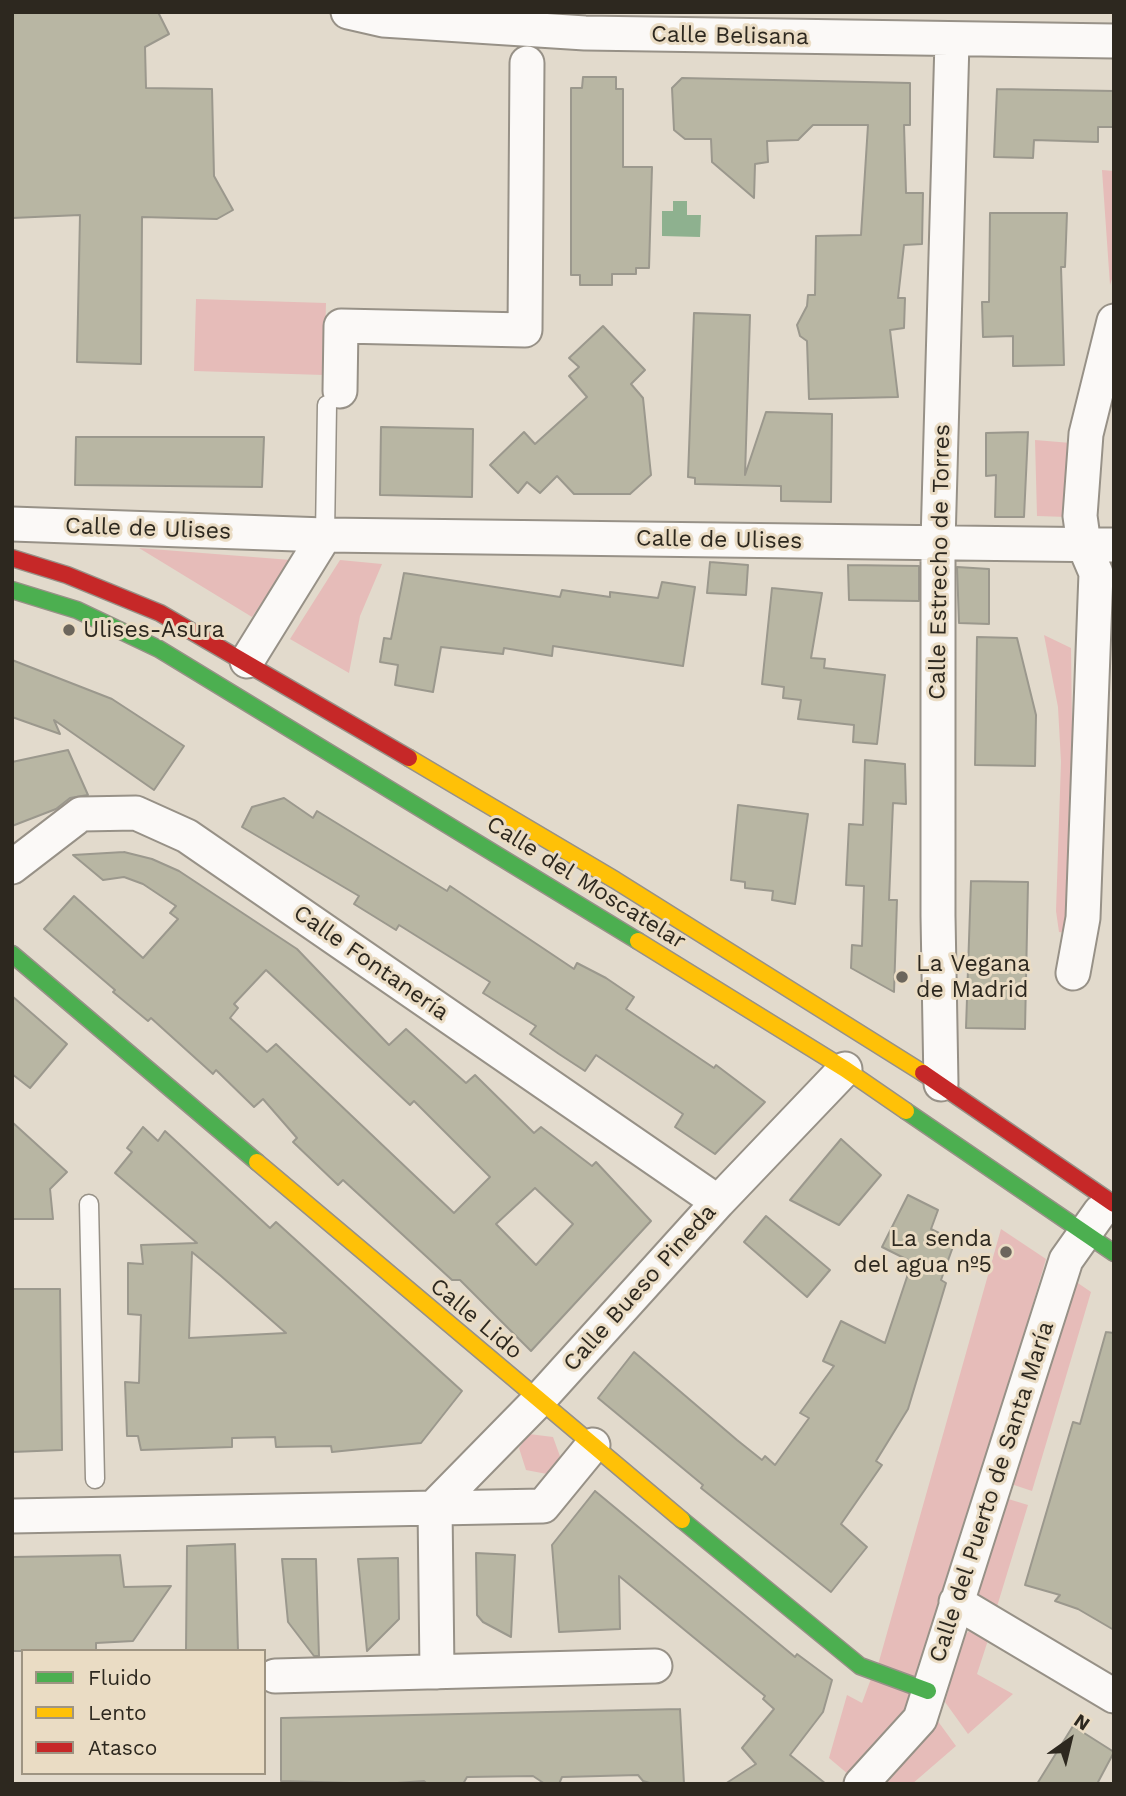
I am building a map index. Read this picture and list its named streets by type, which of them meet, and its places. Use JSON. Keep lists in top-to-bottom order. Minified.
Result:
{"streets":{"street":["Calle Belisana","Calle de Ulises","Calle Estrecho de Torres","Calle del Moscatelar","Calle Fontanería","Calle Bueso Pineda","Calle Lido","Calle del Puerto de Santa María"]},"crossings":[["Calle Belisana","Calle Estrecho de Torres"],["Calle de Ulises","Calle Estrecho de Torres"],["Calle Estrecho de Torres","Calle del Moscatelar"],["Calle del Moscatelar","Calle Bueso Pineda"],["Calle del Moscatelar","Calle del Puerto de Santa María"],["Calle Fontanería","Calle Bueso Pineda"],["Calle Bueso Pineda","Calle Lido"],["Calle Lido","Calle del Puerto de Santa María"]],"places":["Ulises-Asura","La Vegana de Madrid","La senda del agua nº5"],"legend":["Fluido","Lento","Atasco"],"north":"top right"}
